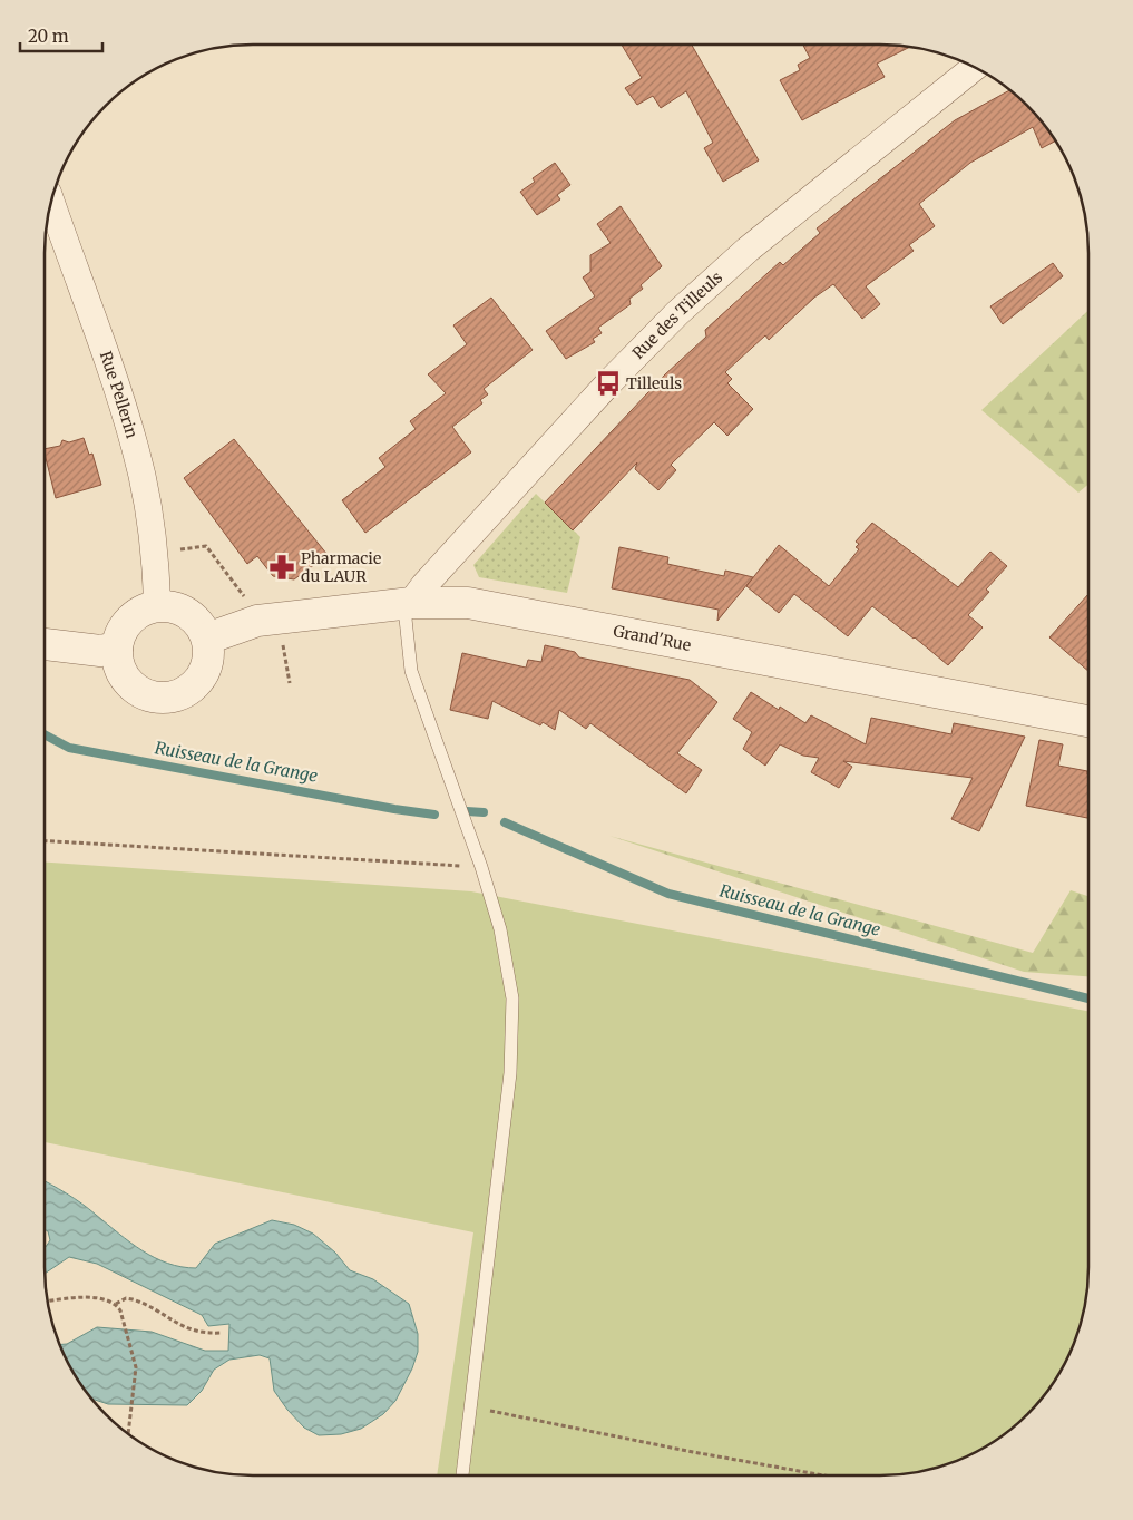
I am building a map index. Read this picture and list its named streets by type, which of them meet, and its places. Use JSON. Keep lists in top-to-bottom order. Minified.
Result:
{"streets":{"street":["Rue des Tilleuls","Rue Pellerin","Grand'Rue"]},"crossings":[["Rue des Tilleuls","Grand'Rue"],["Rue Pellerin","Grand'Rue"]],"water":["Ruisseau de la Grange"],"places":{"bus stop":["Tilleuls"],"pharmacy":["Pharmacie du LAUR"]},"scale_bar":"20 m"}
